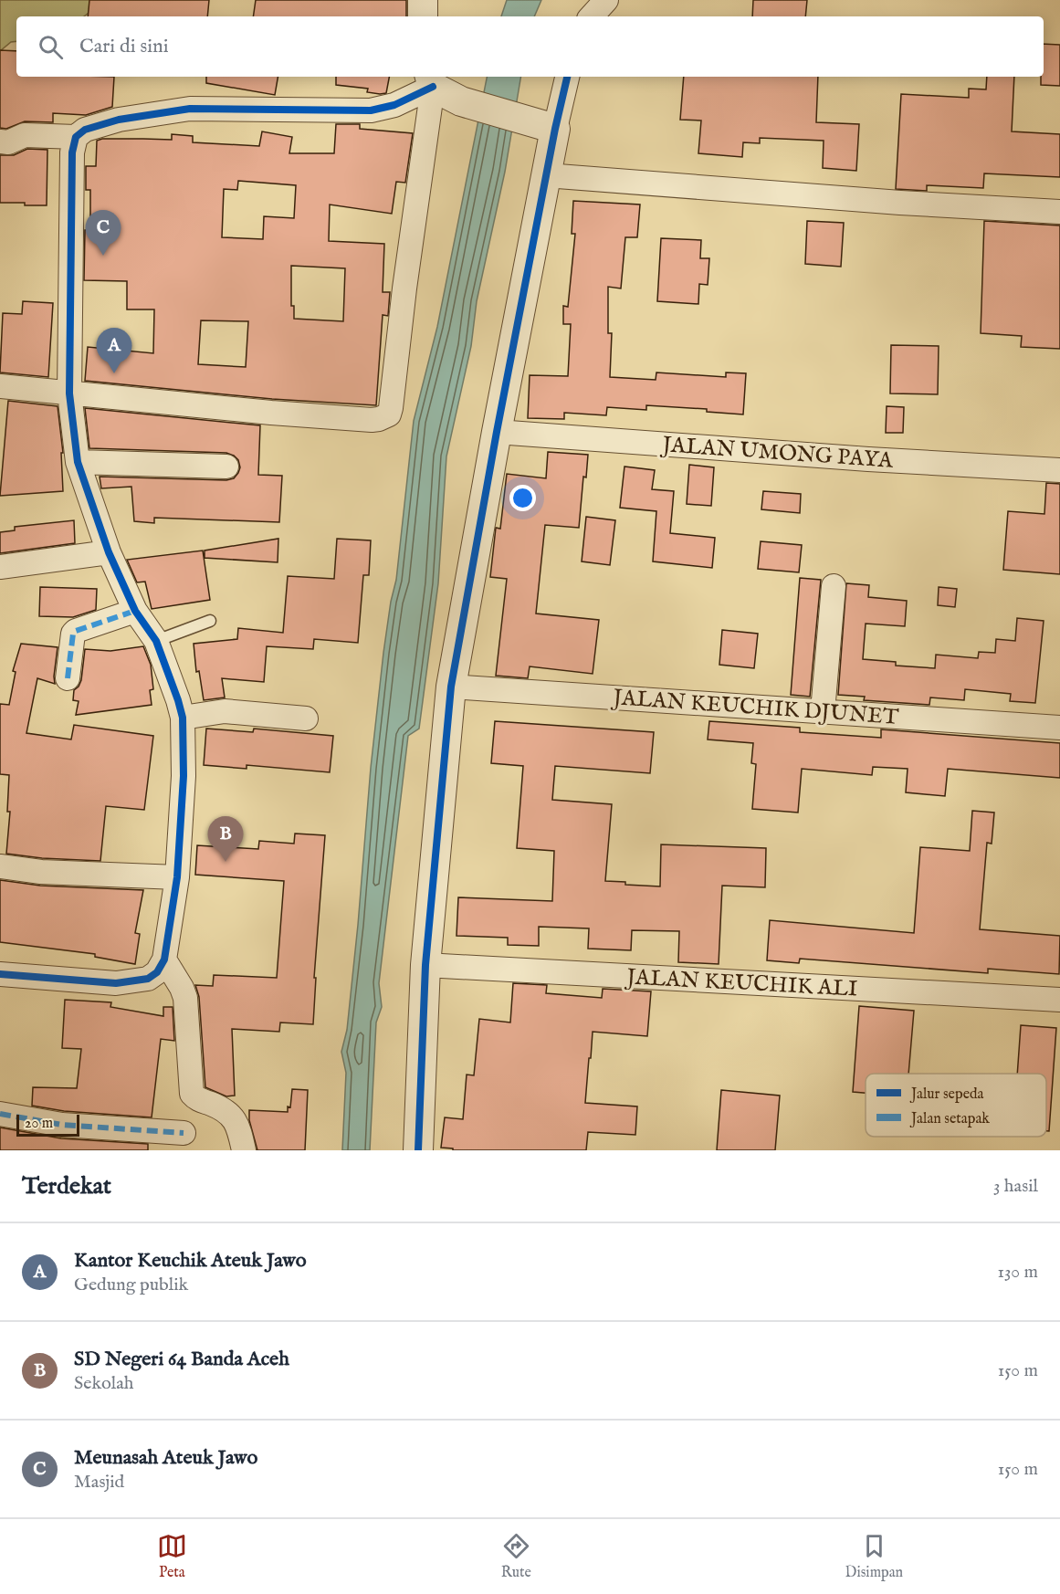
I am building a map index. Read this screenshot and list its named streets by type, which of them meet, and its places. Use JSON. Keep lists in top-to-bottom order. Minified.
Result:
{"streets":{"street":["JALAN UMONG PAYA","JALAN KEUCHIK DJUNET","JALAN KEUCHIK ALI"]},"legend":["Jalur sepeda","Jalan setapak"],"scale_bar":"20 m","page":{"search":"Cari di sini","pins":["C","A","B"],"scale":"20 m","heading":["Terdekat","3 hasil"],"list":[{"mark":"A","name":"Kantor Keuchik Ateuk Jawo","note":"Gedung publik","value":"130 m"},{"mark":"B","name":"SD Negeri 64 Banda Aceh","note":"Sekolah","value":"150 m"},{"mark":"C","name":"Meunasah Ateuk Jawo","note":"Masjid","value":"150 m"}],"nav":["Peta","Rute","Disimpan"]}}
